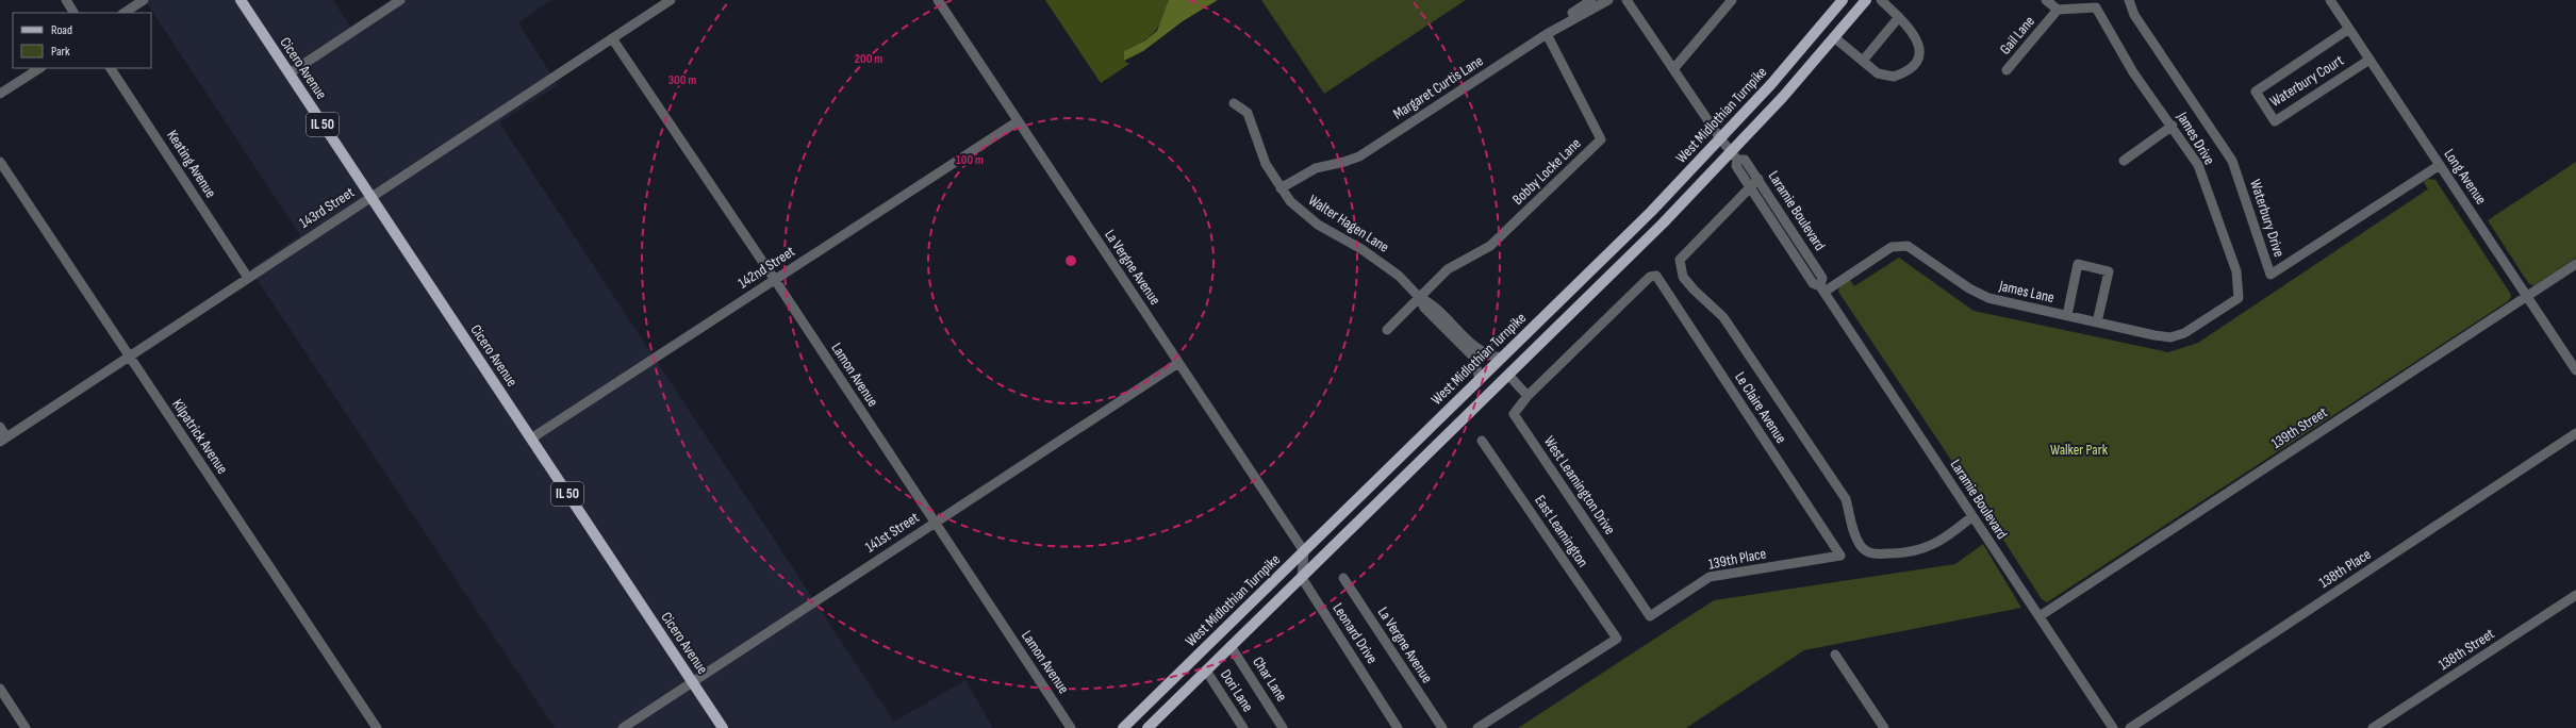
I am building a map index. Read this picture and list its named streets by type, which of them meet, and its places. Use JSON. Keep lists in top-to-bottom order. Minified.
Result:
{"streets":{"main road":["Cicero Avenue","West Midlothian Turnpike","IL 50"],"street":["Gail Lane","Waterbury Court","Margaret Curtis Lane","James Drive","Keating Avenue","Bobby Locke Lane","Long Avenue","143rd Street","Laramie Boulevard","Waterbury Drive","Walter Hagen Lane","142nd Street","La Vergne Avenue","James Lane","Lamon Avenue","Le Claire Avenue","139th Street","Kilpatrick Avenue","West Leamington Drive","East Leamington","141st Street","139th Place","138th Place","Leonard Drive","138th Street","Char Lane","Dori Lane"]},"crossings":[["Gail Lane","James Drive"],["Cicero Avenue","143rd Street"],["Cicero Avenue","142nd Street"],["Cicero Avenue","141st Street"],["Waterbury Court","Long Avenue"],["Margaret Curtis Lane","Bobby Locke Lane"],["Margaret Curtis Lane","Walter Hagen Lane"],["West Midlothian Turnpike","Laramie Boulevard"],["West Midlothian Turnpike","Walter Hagen Lane"],["West Midlothian Turnpike","La Vergne Avenue"],["James Drive","James Lane"],["Keating Avenue","143rd Street"],["Bobby Locke Lane","Walter Hagen Lane"],["Long Avenue","Waterbury Drive"],["Long Avenue","139th Street"],["143rd Street","Lamon Avenue"],["143rd Street","Kilpatrick Avenue"],["Laramie Boulevard","James Lane"],["Laramie Boulevard","139th Street"],["142nd Street","La Vergne Avenue"],["142nd Street","Lamon Avenue"],["La Vergne Avenue","141st Street"],["Lamon Avenue","141st Street"],["Le Claire Avenue","West Leamington Drive"],["Le Claire Avenue","139th Place"],["West Leamington Drive","139th Place"]],"parks":["Walker Park"],"legend":["Road","Park"],"rings":["200 m","300 m","100 m"]}
